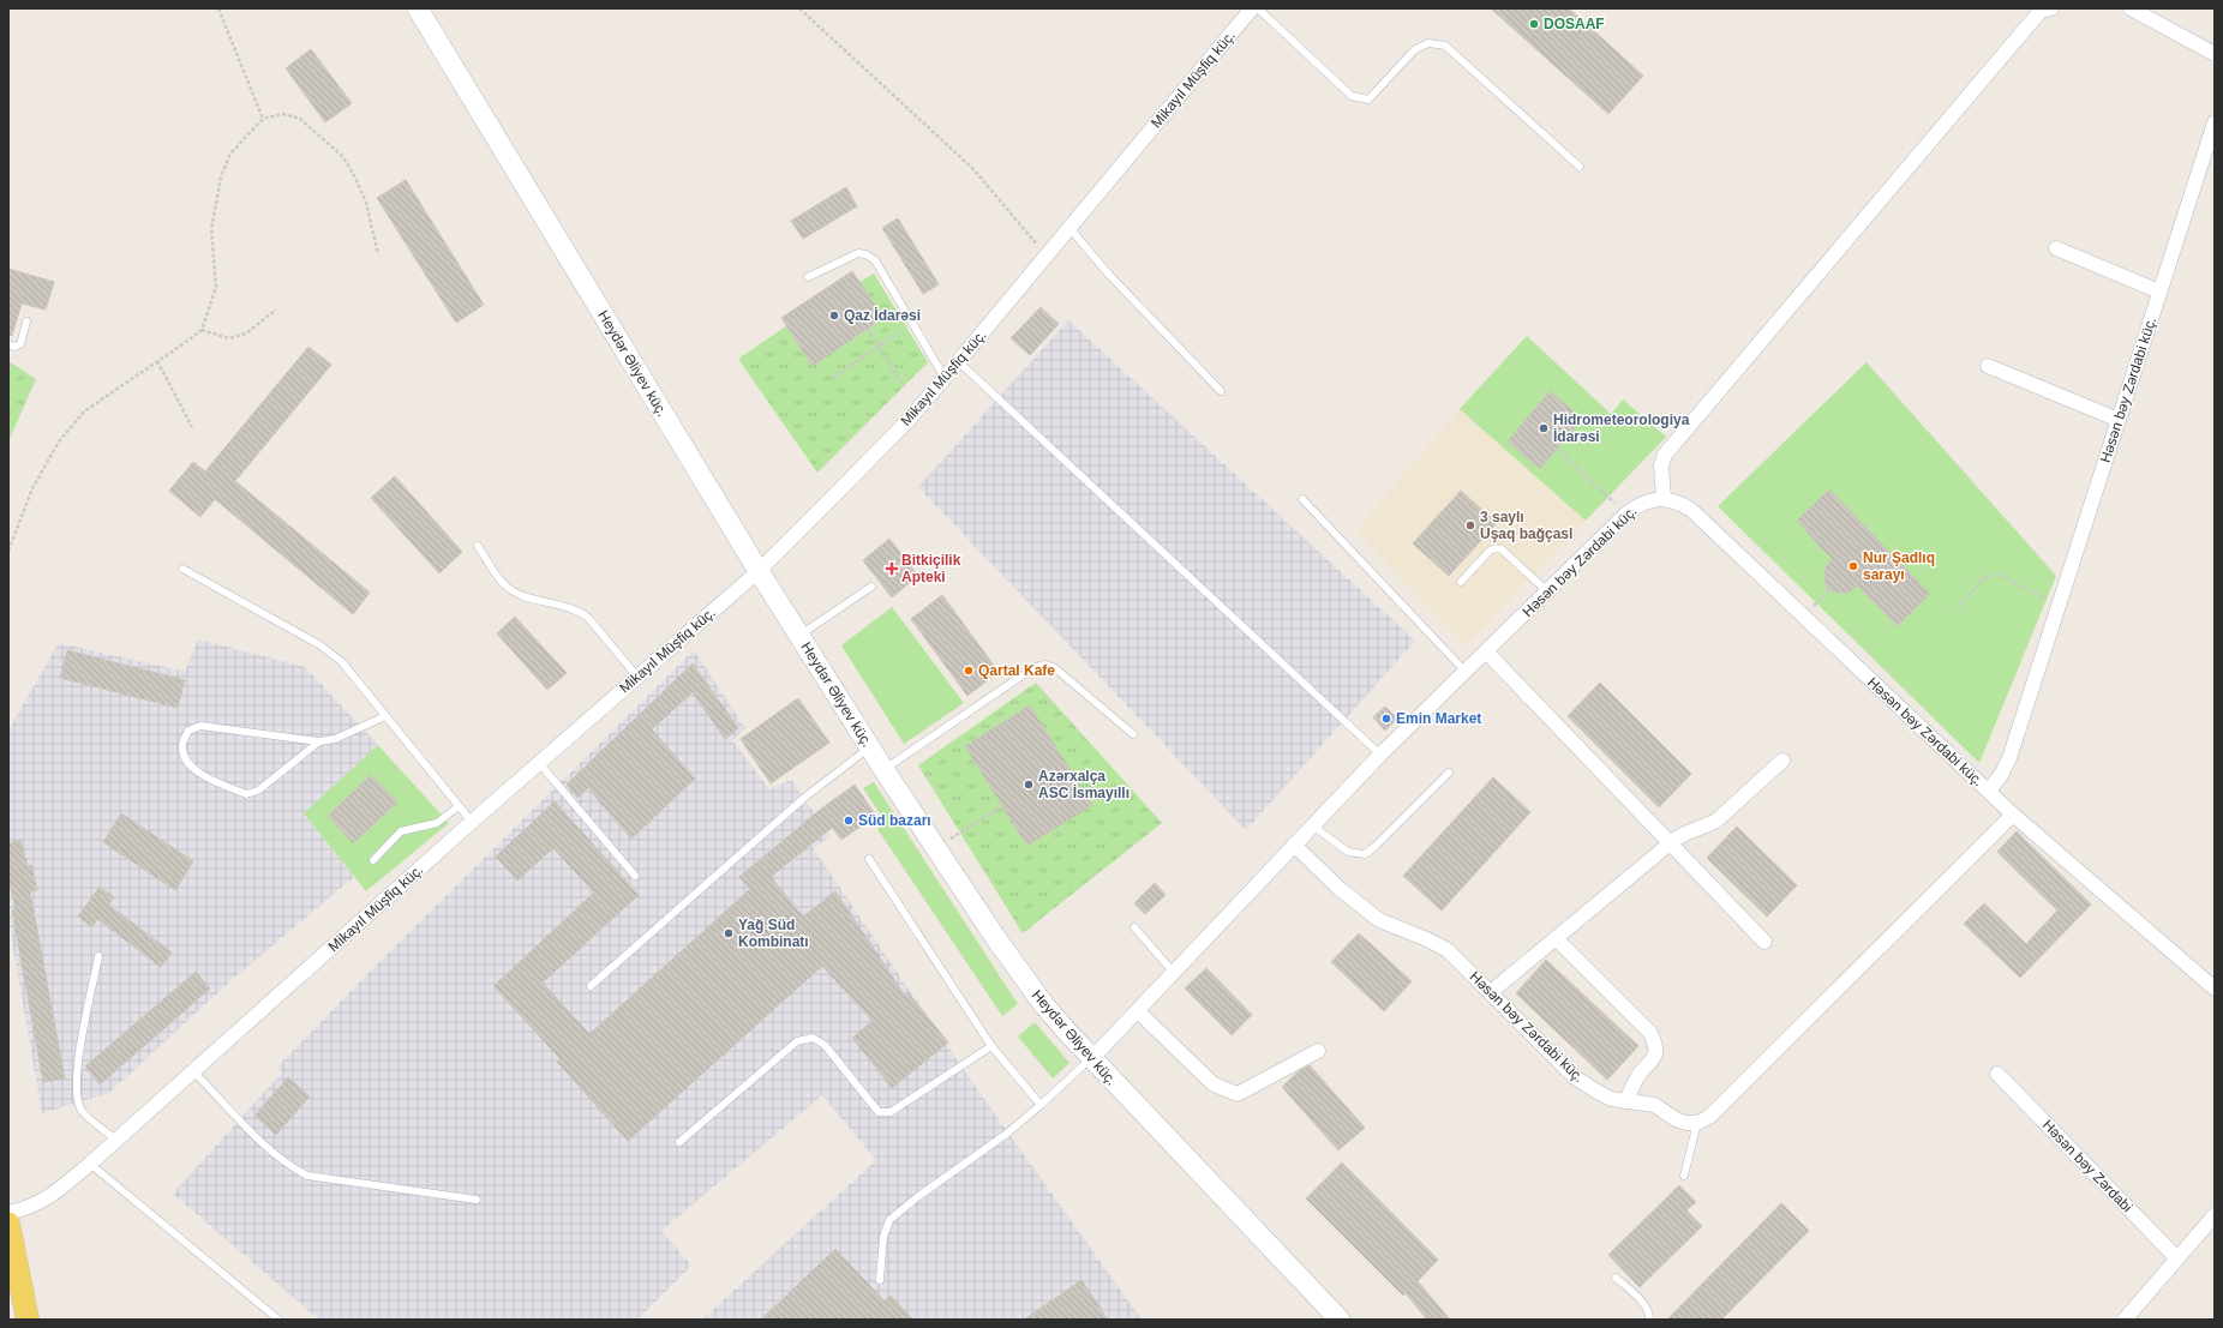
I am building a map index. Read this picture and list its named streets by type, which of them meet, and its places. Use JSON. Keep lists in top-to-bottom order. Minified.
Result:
{"streets":{"main road":["Heydər Əliyev küç."],"street":["Mikayıl Müşfiq küç.","Həsən bəy Zərdabi küç.","Həsən bəy Zərdabi"]},"crossings":[["Mikayıl Müşfiq küç.","Heydər Əliyev küç."],["Heydər Əliyev küç.","Həsən bəy Zərdabi küç."]],"places":{"other":["DOSAAF","Qaz İdarəsi","Hidrometeorologiya İdarəsi","3 saylı Uşaq bağçasl","Nur Şadlıq sarayı","Qartal Kafe","Emin Market","Azərxalça ASC İsmayıllı","Süd bazarı","Yağ Süd Kombinatı"],"health":["Bitkiçilik Apteki"]}}
